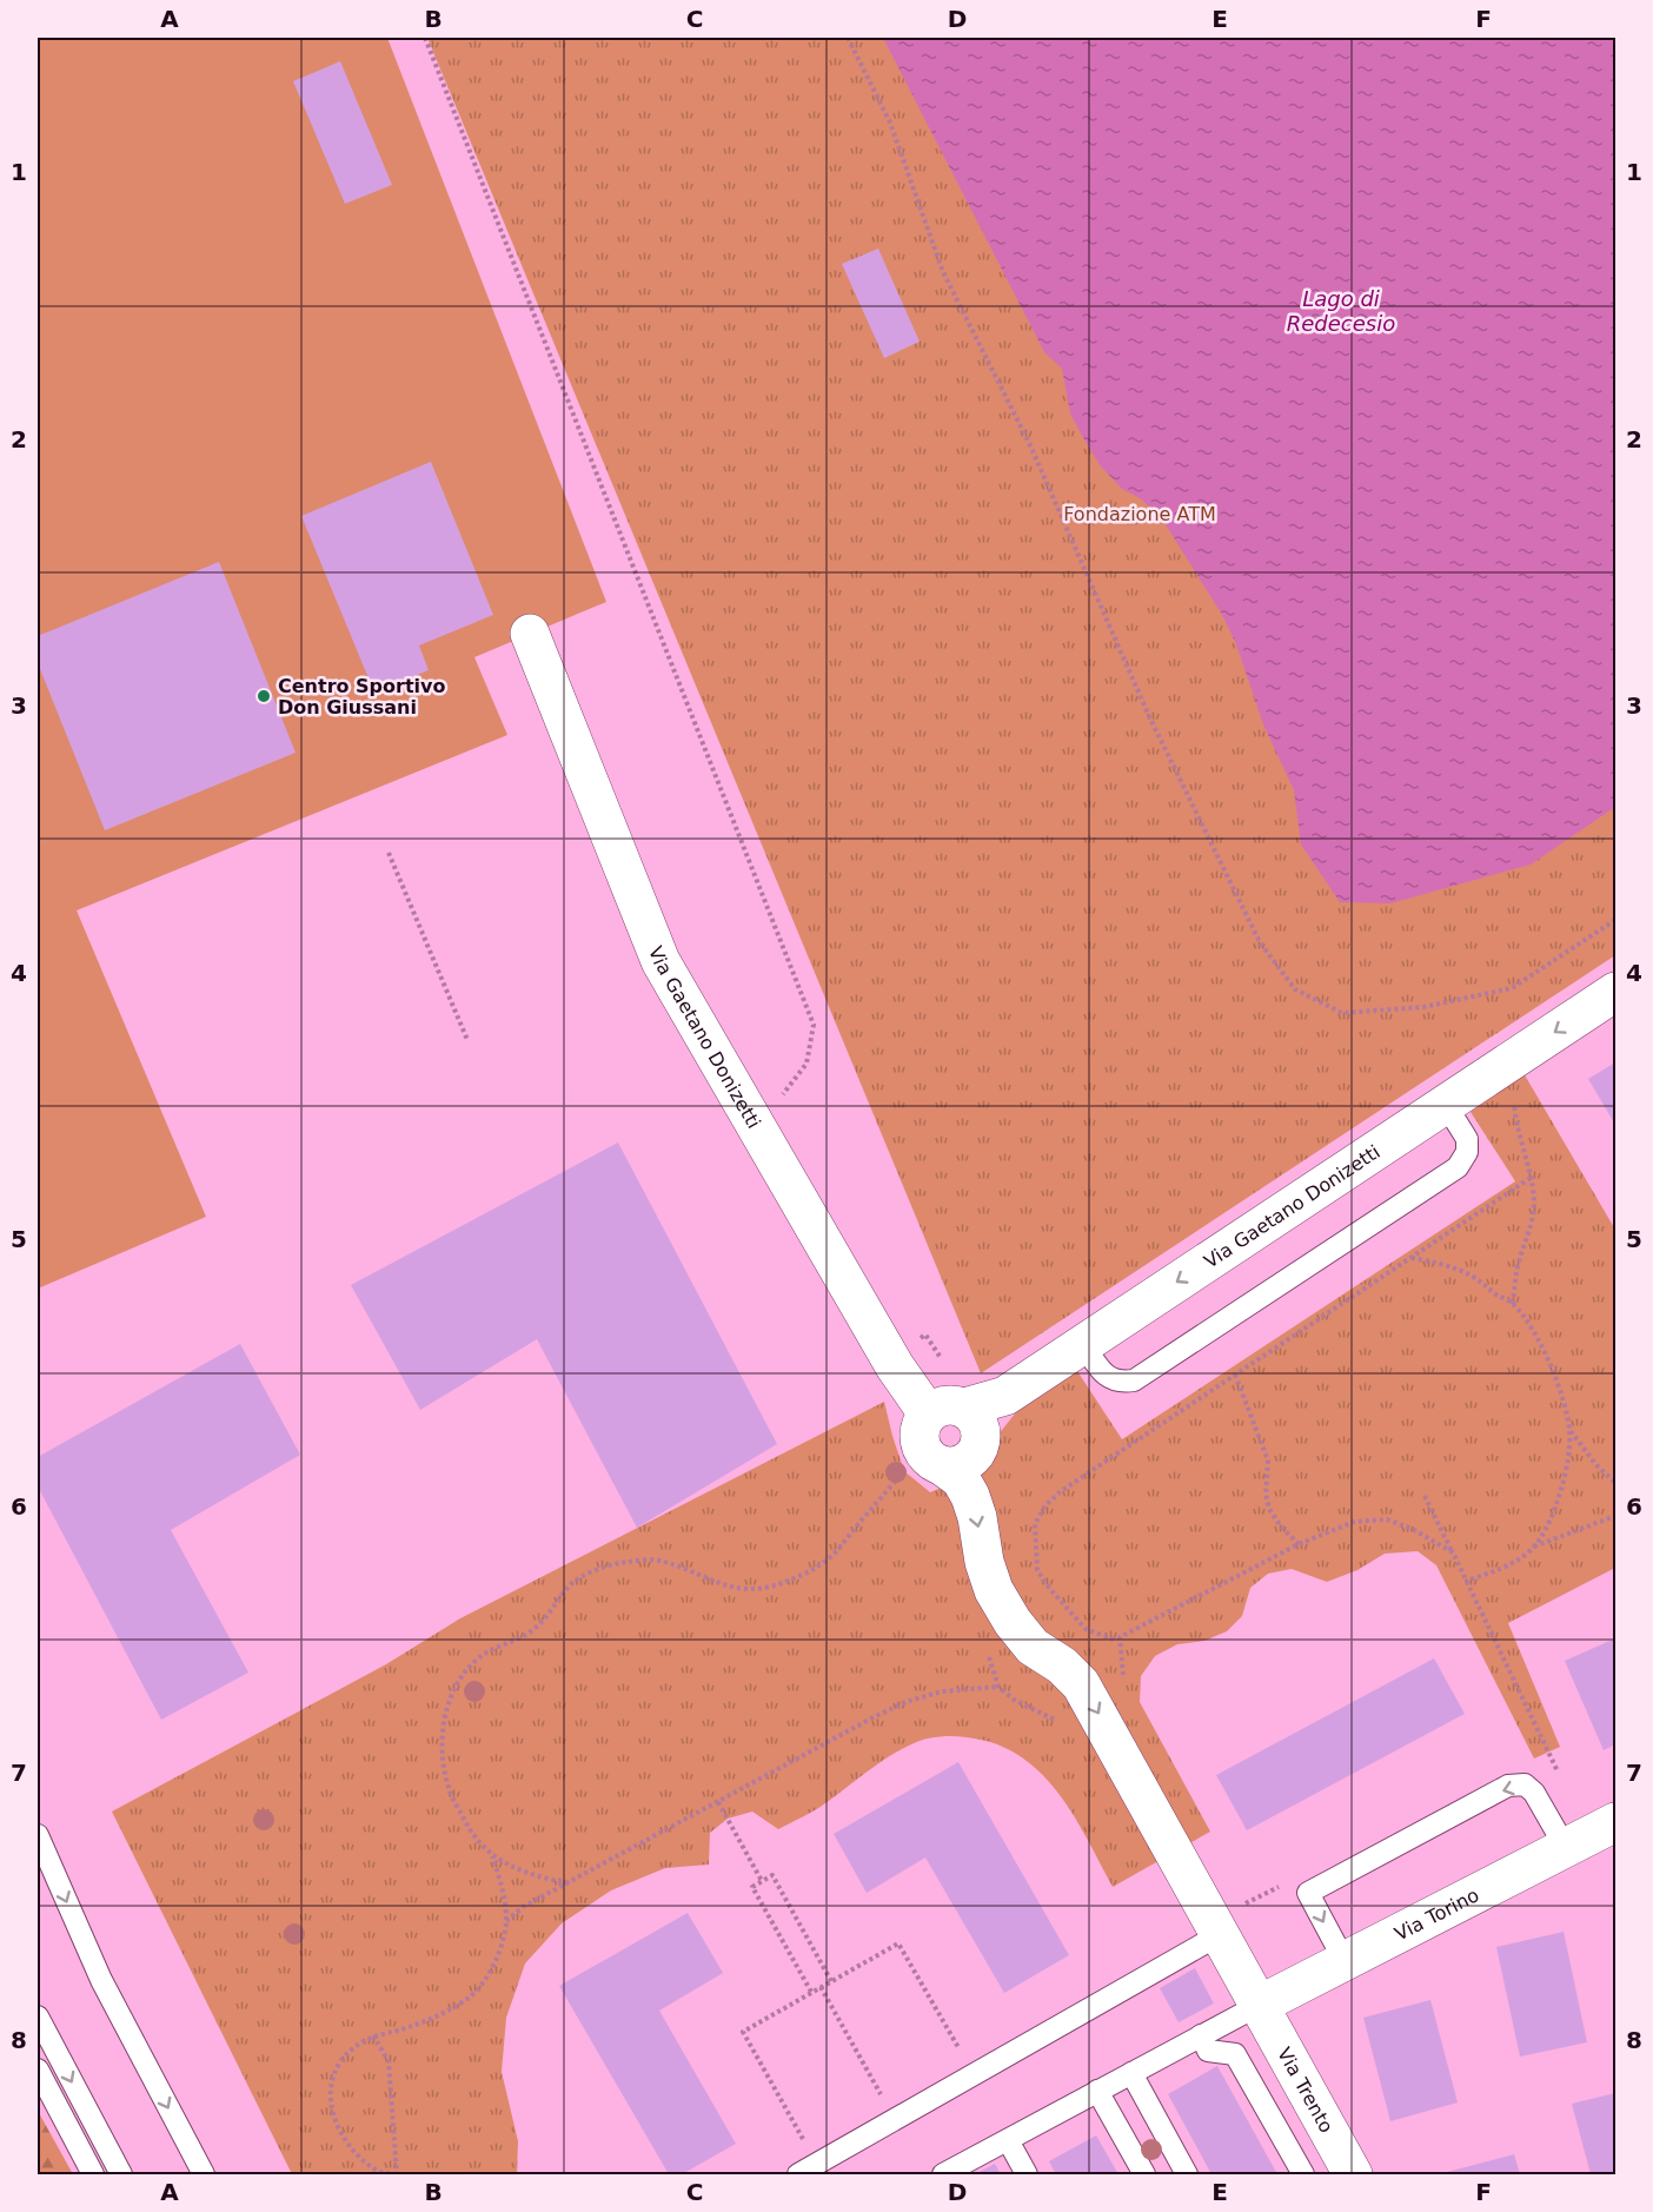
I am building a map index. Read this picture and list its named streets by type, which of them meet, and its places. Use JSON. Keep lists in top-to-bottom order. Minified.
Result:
{"streets":{"street":["Via Gaetano Donizetti","Via Torino","Via Trento"]},"crossings":[["Via Gaetano Donizetti","Via Trento"],["Via Torino","Via Trento"]],"one_way":["Via Trento"],"water":["Lago di Redecesio"],"parks":["Fondazione ATM"],"places":["Centro Sportivo Don Giussani"],"grid":{"columns":["A","B","C","D","E","F"],"rows":["1","2","3","4","5","6","7","8"]}}
